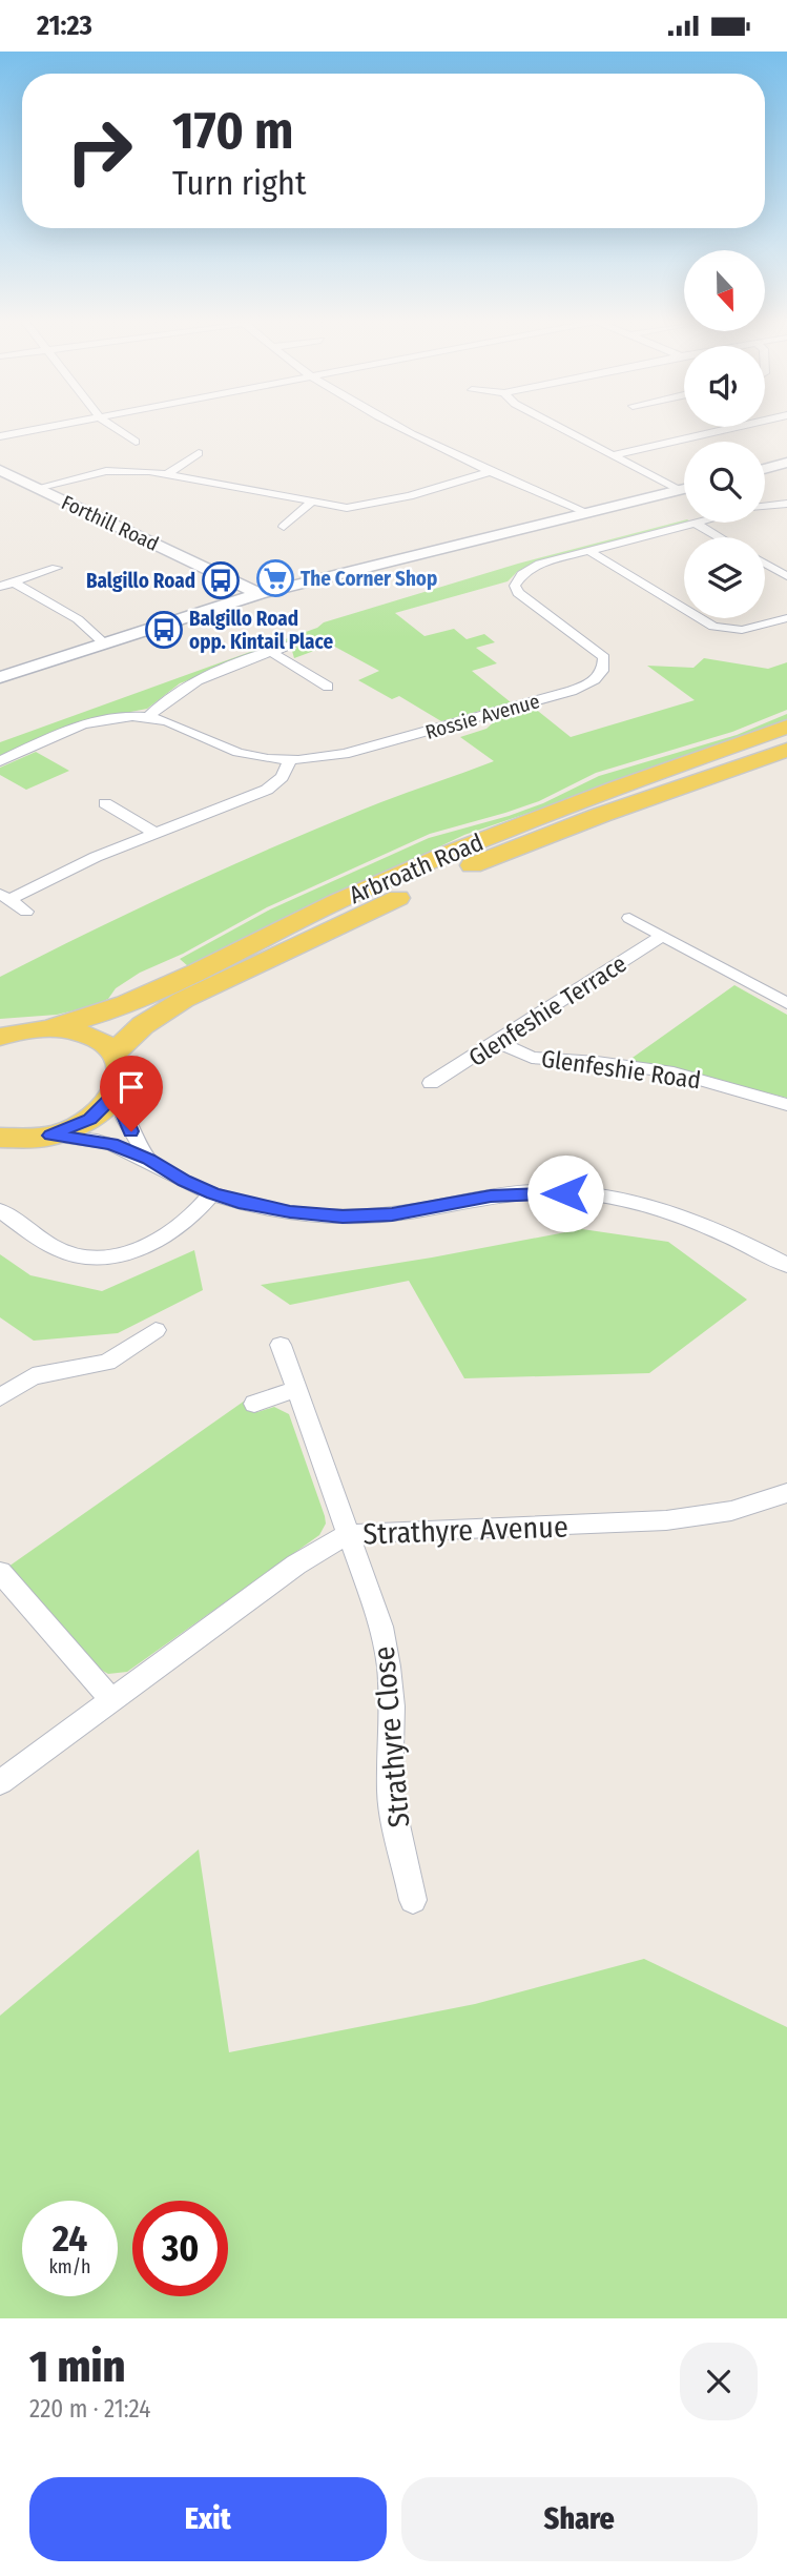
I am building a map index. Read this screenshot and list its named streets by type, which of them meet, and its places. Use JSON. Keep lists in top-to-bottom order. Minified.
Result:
{"streets":{"main road":["Arbroath Road"],"street":["Forthill Road","Rossie Avenue","Glenfeshie Terrace","Glenfeshie Road","Strathyre Avenue","Strathyre Close"]},"crossings":[["Glenfeshie Terrace","Glenfeshie Road"],["Strathyre Avenue","Strathyre Close"]],"places":{"supermarket":["The Corner Shop"],"bus stop":["Balgillo Road","Balgillo Road opp. Kintail Place"]},"north":"bottom","page":{"status":"21:23","turn":["170 m","Turn right"],"speed":"24 km/h","limit":"30","heading":["1 min","220 m · 21:24"],"buttons":["Exit","Share"]}}
